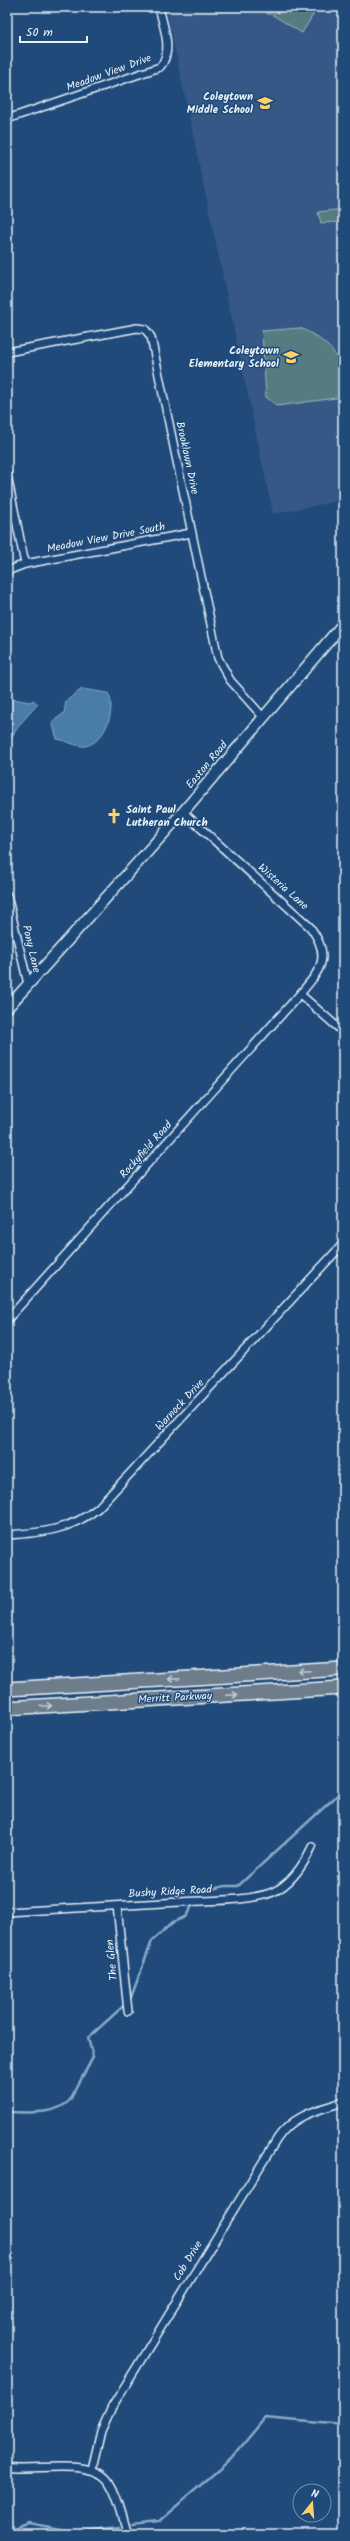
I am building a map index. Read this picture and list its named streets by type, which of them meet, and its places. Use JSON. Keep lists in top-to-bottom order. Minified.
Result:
{"streets":{"highway":["Merritt Parkway"],"main road":["Easton Road"],"street":["Meadow View Drive","Brooklawn Drive","Meadow View Drive South","Wisteria Lane","Pony Lane","Rockyfield Road","Warnock Drive","Bushy Ridge Road","The Glen","Cob Drive"]},"crossings":[["Brooklawn Drive","Meadow View Drive South"],["Brooklawn Drive","Easton Road"],["Easton Road","Wisteria Lane"],["Easton Road","Pony Lane"],["Wisteria Lane","Rockyfield Road"],["Bushy Ridge Road","The Glen"]],"places":{"school or university":["Coleytown Middle School","Coleytown Elementary School"],"church":["Saint Paul Lutheran Church"]},"scale_bar":"50 m","north":"top"}
